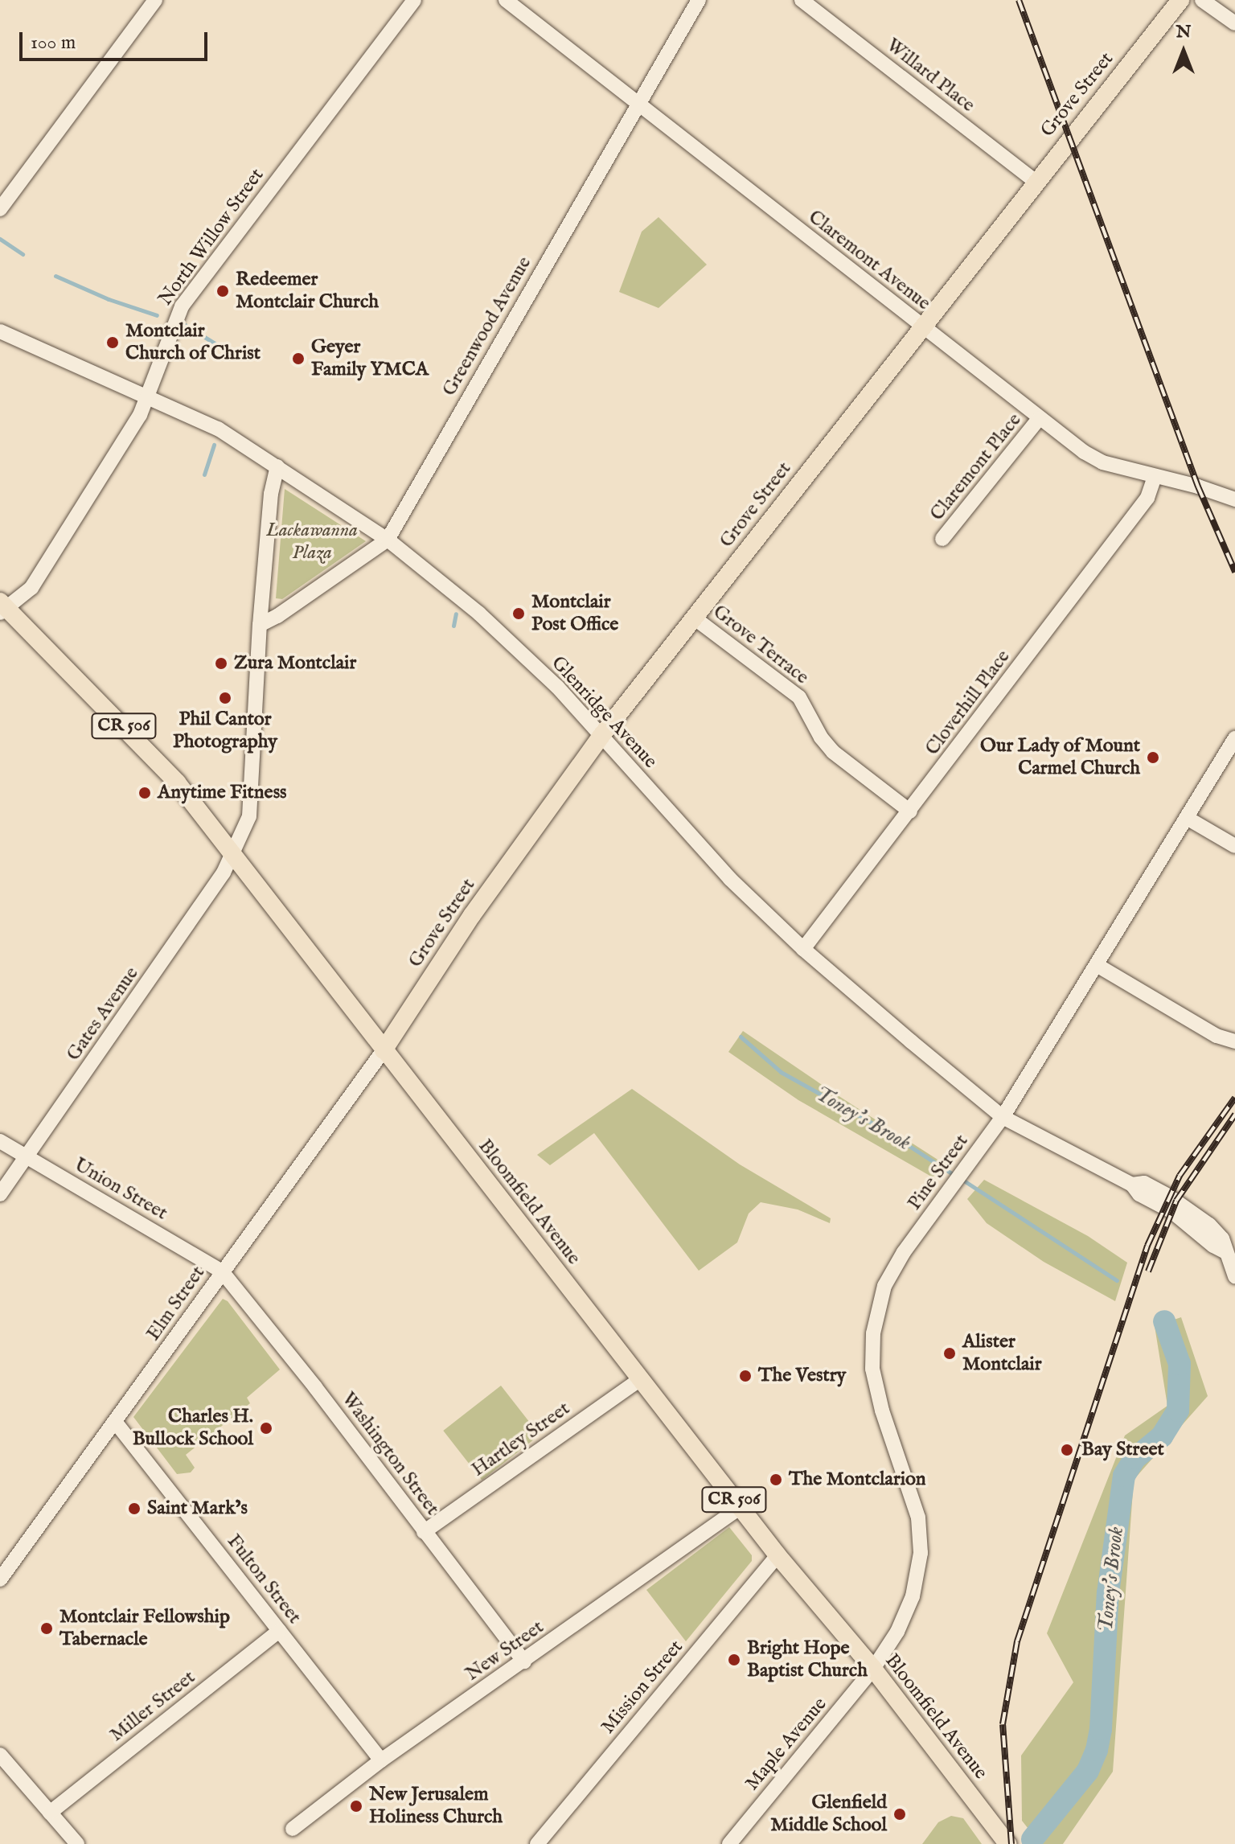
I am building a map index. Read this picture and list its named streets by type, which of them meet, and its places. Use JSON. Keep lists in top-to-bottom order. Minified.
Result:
{"streets":{"main road":["Grove Street","CR 506","Bloomfield Avenue"],"street":["Willard Place","North Willow Street","Claremont Avenue","Greenwood Avenue","Claremont Place","Grove Terrace","Cloverhill Place","Glenridge Avenue","Gates Avenue","Pine Street","Union Street","Elm Street","Hartley Street","Washington Street","Fulton Street","New Street","Mission Street","Miller Street","Maple Avenue"]},"crossings":[["Willard Place","Grove Street"],["Grove Street","Claremont Avenue"],["Grove Street","Grove Terrace"],["Grove Street","Glenridge Avenue"],["Grove Street","Bloomfield Avenue"],["Grove Street","Elm Street"],["North Willow Street","Glenridge Avenue"],["North Willow Street","Bloomfield Avenue"],["Claremont Avenue","Greenwood Avenue"],["Claremont Avenue","Claremont Place"],["Claremont Avenue","Cloverhill Place"],["Greenwood Avenue","Glenridge Avenue"],["Grove Terrace","Cloverhill Place"],["Cloverhill Place","Glenridge Avenue"],["Glenridge Avenue","Pine Street"],["Gates Avenue","Union Street"],["Gates Avenue","Bloomfield Avenue"],["Pine Street","Bloomfield Avenue"],["Pine Street","Maple Avenue"],["Union Street","Elm Street"],["Union Street","Washington Street"],["Bloomfield Avenue","Elm Street"],["Bloomfield Avenue","Hartley Street"],["Bloomfield Avenue","New Street"],["Bloomfield Avenue","Mission Street"],["Bloomfield Avenue","Maple Avenue"],["Elm Street","Washington Street"],["Elm Street","Fulton Street"],["Hartley Street","Washington Street"],["Washington Street","New Street"],["Fulton Street","New Street"],["Fulton Street","Miller Street"]],"water":["Toney's Brook"],"parks":["Lackawanna Plaza"],"places":["Redeemer Montclair Church","Montclair Church of Christ","Geyer Family YMCA","Montclair Post Office","Zura Montclair","Phil Cantor Photography","Our Lady of Mount Carmel Church","Anytime Fitness","Alister Montclair","The Vestry","Charles H. Bullock School","Bay Street","The Montclarion","Saint Mark’s","Montclair Fellowship Tabernacle","Bright Hope Baptist Church","New Jerusalem Holiness Church","Glenfield Middle School"],"scale_bar":"100 m","north":"top"}
